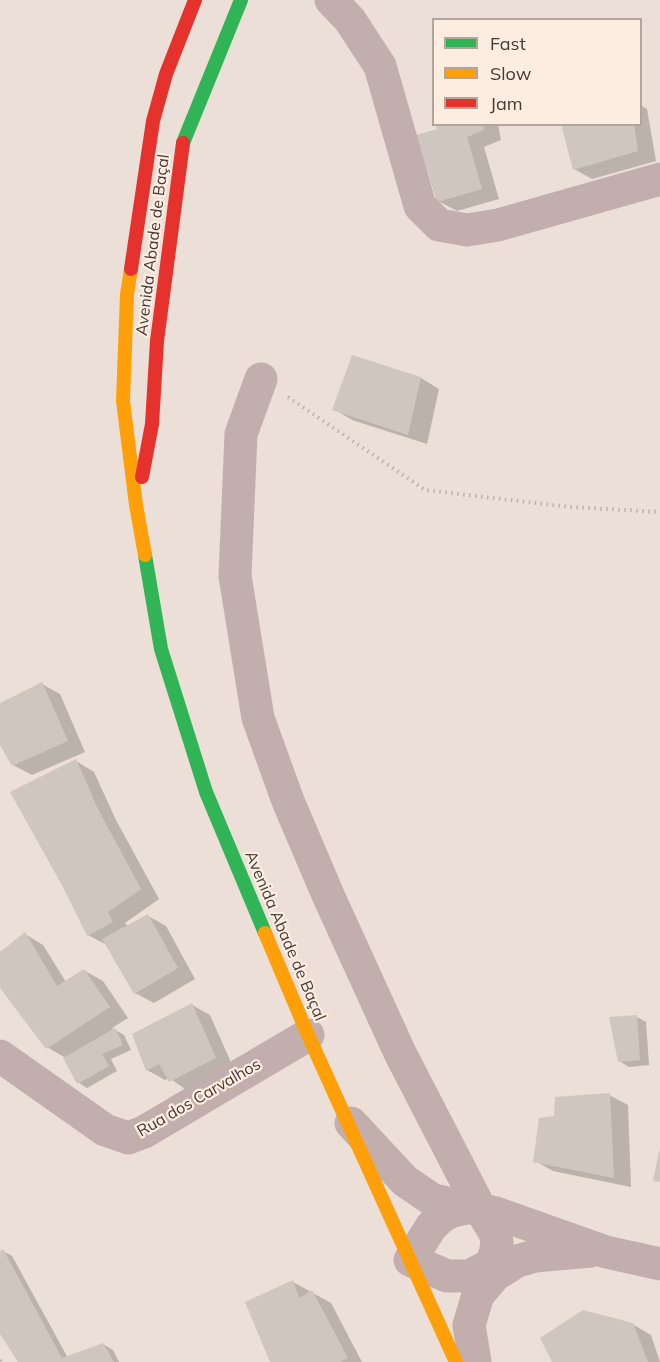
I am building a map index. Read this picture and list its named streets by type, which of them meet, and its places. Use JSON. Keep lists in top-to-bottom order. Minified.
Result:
{"streets":{"main road":["Avenida Abade de Baçal"],"street":["Rua dos Carvalhos"]},"crossings":[["Avenida Abade de Baçal","Rua dos Carvalhos"]],"legend":["Fast","Slow","Jam"]}
